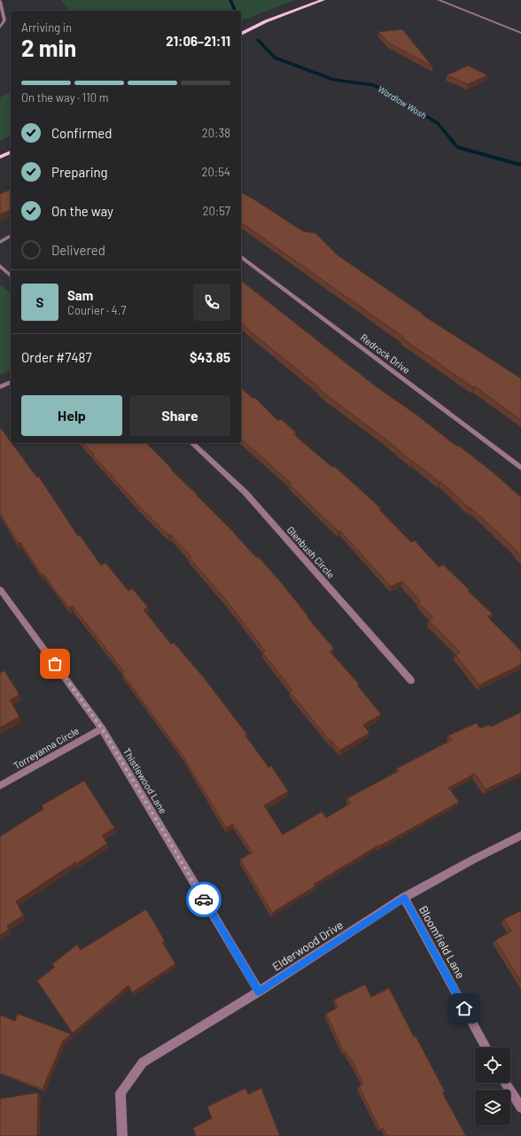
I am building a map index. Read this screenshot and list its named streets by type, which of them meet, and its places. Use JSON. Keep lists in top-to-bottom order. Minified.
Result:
{"streets":{"street":["Redrock Drive","Glenbush Circle","Torreyanna Circle","Thistlewood Lane","Bloomfield Lane","Elderwood Drive"]},"crossings":[["Torreyanna Circle","Thistlewood Lane"],["Thistlewood Lane","Elderwood Drive"],["Bloomfield Lane","Elderwood Drive"]],"water":["Wardlow Wash"],"page":{"heading":["2 min","Arriving in","21:06–21:11"],"panel":["Sam","Courier · 4.7","Order #7487","$43.85"],"bar":"On the way · 110 m","list":[["Confirmed","20:38"],["Preparing","20:54"],["On the way","20:57"],"Delivered"],"round":"S","buttons":["Help","Share"]}}
